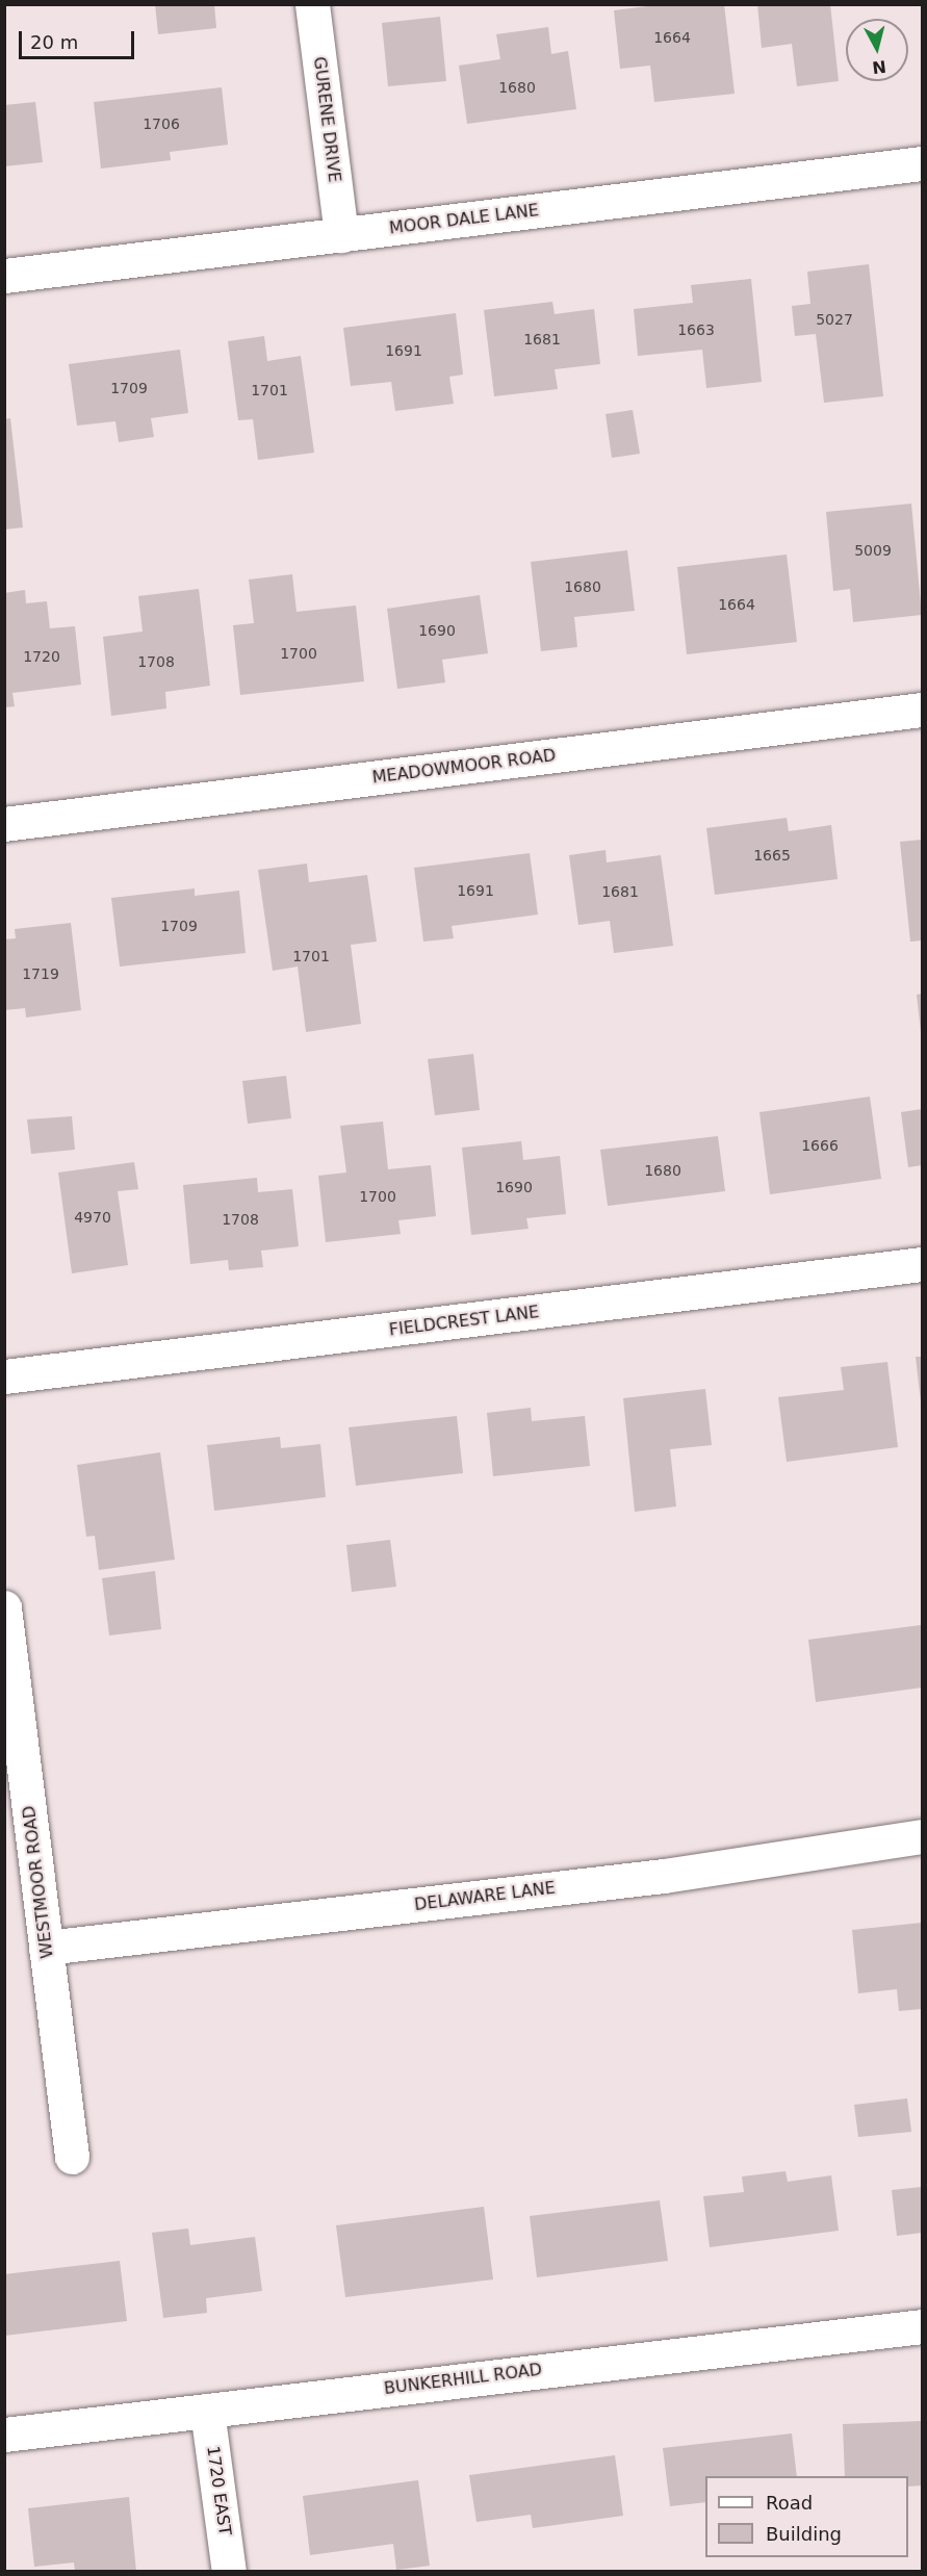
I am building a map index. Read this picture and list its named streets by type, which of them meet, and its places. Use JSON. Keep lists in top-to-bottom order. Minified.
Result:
{"streets":{"street":["GURENE DRIVE","MOOR DALE LANE","MEADOWMOOR ROAD","FIELDCREST LANE","WESTMOOR ROAD","DELAWARE LANE","BUNKERHILL ROAD","1720 EAST"]},"crossings":[["GURENE DRIVE","MOOR DALE LANE"],["WESTMOOR ROAD","DELAWARE LANE"],["BUNKERHILL ROAD","1720 EAST"]],"house_numbers":["1664","1680","1706","5027","1663","1681","1691","1709","1701","5009","1680","1664","1690","1700","1720","1708","1665","1691","1681","1709","1701","1719","1666","1680","1690","1700","4970","1708"],"legend":["Road","Building"],"scale_bar":"20 m","north":"bottom"}
